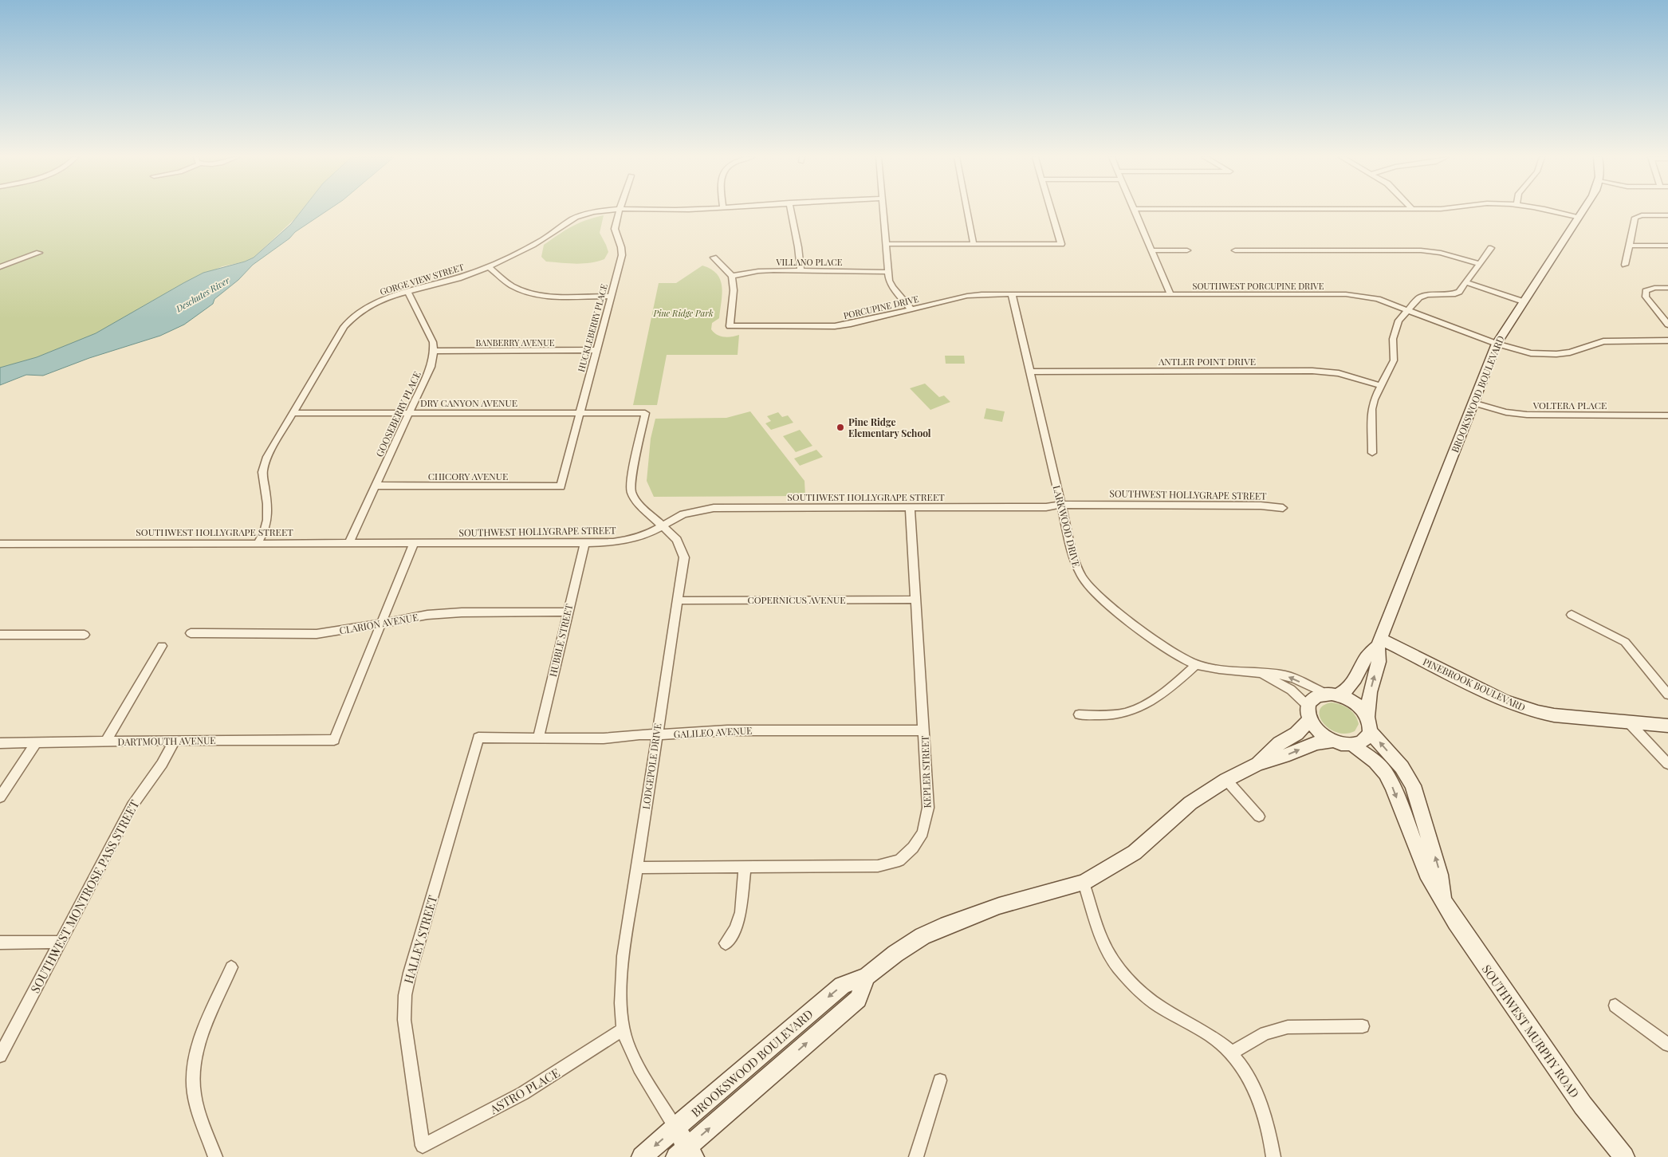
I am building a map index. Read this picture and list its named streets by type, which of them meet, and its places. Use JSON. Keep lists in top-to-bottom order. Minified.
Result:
{"streets":{"main road":["BROOKSWOOD BOULEVARD","PINEBROOK BOULEVARD","SOUTHWEST MURPHY ROAD"],"street":["VILLANO PLACE","GORGE VIEW STREET","SOUTHWEST PORCUPINE DRIVE","PORCUPINE DRIVE","HUCKLEBERRY PLACE","BANBERRY AVENUE","ANTLER POINT DRIVE","DRY CANYON AVENUE","VOLTERA PLACE","GOOSEBERRY PLACE","CHICORY AVENUE","SOUTHWEST HOLLYGRAPE STREET","LARKWOOD DRIVE","COPERNICUS AVENUE","CLARION AVENUE","HUBBLE STREET","GALILEO AVENUE","DARTMOUTH AVENUE","LODGEPOLE DRIVE","KEPLER STREET","SOUTHWEST MONTROSE PASS STREET","HALLEY STREET","ASTRO PLACE"]},"crossings":[["VILLANO PLACE","PORCUPINE DRIVE"],["GORGE VIEW STREET","DRY CANYON AVENUE"],["GORGE VIEW STREET","SOUTHWEST HOLLYGRAPE STREET"],["SOUTHWEST PORCUPINE DRIVE","PORCUPINE DRIVE"],["SOUTHWEST PORCUPINE DRIVE","BROOKSWOOD BOULEVARD"],["SOUTHWEST PORCUPINE DRIVE","LARKWOOD DRIVE"],["PORCUPINE DRIVE","LARKWOOD DRIVE"],["HUCKLEBERRY PLACE","BANBERRY AVENUE"],["HUCKLEBERRY PLACE","DRY CANYON AVENUE"],["HUCKLEBERRY PLACE","CHICORY AVENUE"],["BANBERRY AVENUE","GOOSEBERRY PLACE"],["ANTLER POINT DRIVE","LARKWOOD DRIVE"],["BROOKSWOOD BOULEVARD","VOLTERA PLACE"],["BROOKSWOOD BOULEVARD","LARKWOOD DRIVE"],["BROOKSWOOD BOULEVARD","PINEBROOK BOULEVARD"],["BROOKSWOOD BOULEVARD","LODGEPOLE DRIVE"],["BROOKSWOOD BOULEVARD","SOUTHWEST MURPHY ROAD"],["DRY CANYON AVENUE","GOOSEBERRY PLACE"],["DRY CANYON AVENUE","LODGEPOLE DRIVE"],["GOOSEBERRY PLACE","CHICORY AVENUE"],["GOOSEBERRY PLACE","SOUTHWEST HOLLYGRAPE STREET"],["SOUTHWEST HOLLYGRAPE STREET","LARKWOOD DRIVE"],["SOUTHWEST HOLLYGRAPE STREET","HUBBLE STREET"],["SOUTHWEST HOLLYGRAPE STREET","LODGEPOLE DRIVE"],["SOUTHWEST HOLLYGRAPE STREET","KEPLER STREET"],["LARKWOOD DRIVE","SOUTHWEST MURPHY ROAD"],["COPERNICUS AVENUE","LODGEPOLE DRIVE"],["COPERNICUS AVENUE","KEPLER STREET"],["CLARION AVENUE","HUBBLE STREET"],["CLARION AVENUE","DARTMOUTH AVENUE"],["HUBBLE STREET","GALILEO AVENUE"],["GALILEO AVENUE","LODGEPOLE DRIVE"],["GALILEO AVENUE","KEPLER STREET"],["GALILEO AVENUE","HALLEY STREET"],["DARTMOUTH AVENUE","SOUTHWEST MONTROSE PASS STREET"],["LODGEPOLE DRIVE","KEPLER STREET"],["LODGEPOLE DRIVE","ASTRO PLACE"],["HALLEY STREET","ASTRO PLACE"]],"water":["Deschutes River"],"parks":["Pine Ridge Park"],"places":["Pine Ridge Elementary School"]}
